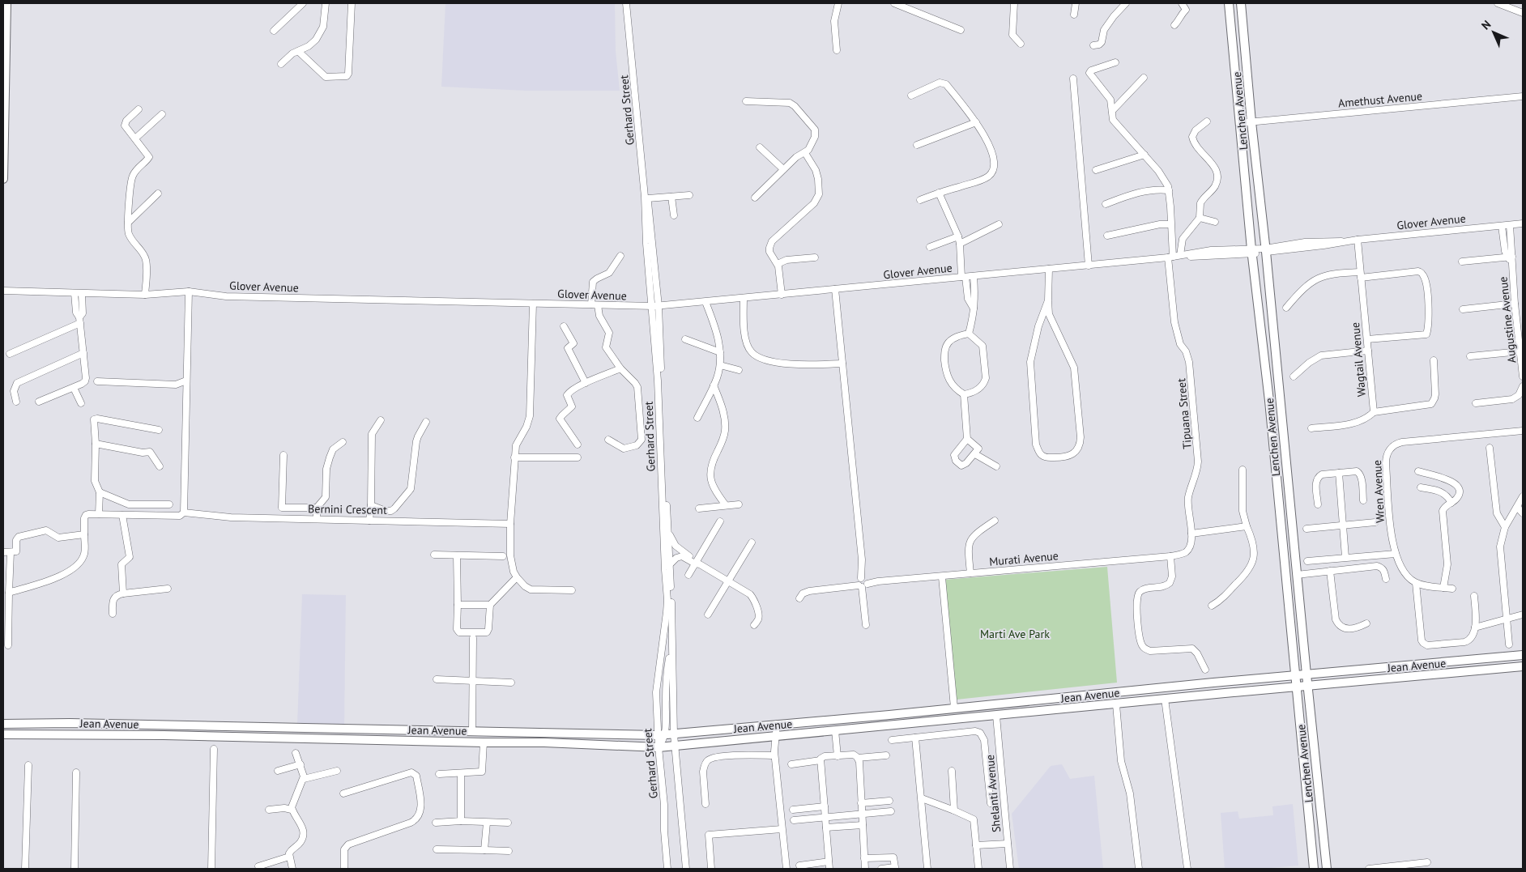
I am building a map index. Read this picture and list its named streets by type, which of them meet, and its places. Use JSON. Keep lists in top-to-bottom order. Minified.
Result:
{"streets":{"main road":["Lenchen Avenue","Jean Avenue"],"street":["Amethust Avenue","Gerhard Street","Glover Avenue","Augustine Avenue","Wagtail Avenue","Tipuana Street","Wren Avenue","Bernini Crescent","Murati Avenue","Shelanti Avenue"]},"crossings":[["Amethust Avenue","Lenchen Avenue"],["Gerhard Street","Glover Avenue"],["Gerhard Street","Jean Avenue"],["Lenchen Avenue","Glover Avenue"],["Lenchen Avenue","Jean Avenue"],["Glover Avenue","Augustine Avenue"],["Glover Avenue","Wagtail Avenue"],["Glover Avenue","Tipuana Street"],["Tipuana Street","Murati Avenue"],["Jean Avenue","Shelanti Avenue"]],"parks":["Marti Ave Park"],"north":"top left"}
